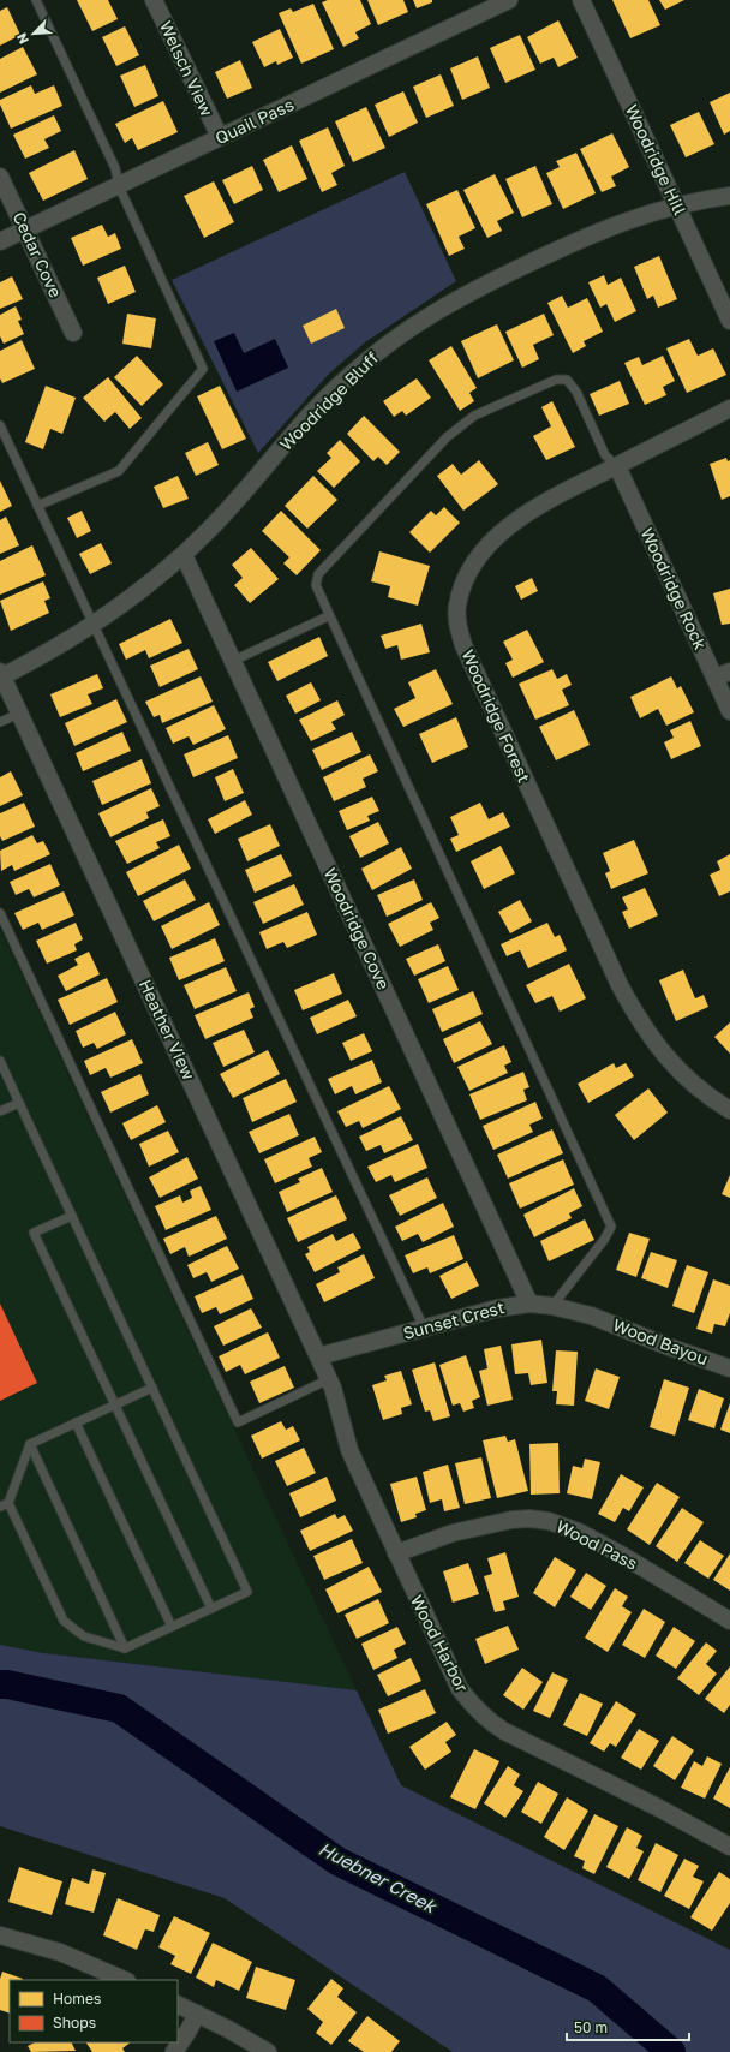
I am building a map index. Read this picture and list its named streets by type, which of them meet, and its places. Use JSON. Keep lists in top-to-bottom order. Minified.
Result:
{"streets":{"street":["Welsch View","Quail Pass","Woodridge Hill","Cedar Cove","Woodridge Bluff","Woodridge Rock","Woodridge Forest","Woodridge Cove","Heather View","Sunset Crest","Wood Bayou","Wood Pass","Wood Harbor"]},"crossings":[["Welsch View","Quail Pass"],["Quail Pass","Cedar Cove"],["Woodridge Hill","Woodridge Bluff"],["Woodridge Bluff","Woodridge Cove"],["Woodridge Bluff","Heather View"],["Woodridge Rock","Woodridge Forest"],["Woodridge Cove","Sunset Crest"],["Heather View","Sunset Crest"],["Heather View","Wood Harbor"],["Sunset Crest","Wood Bayou"],["Wood Pass","Wood Harbor"]],"water":["Huebner Creek"],"legend":["Homes","Shops"],"scale_bar":"50 m","north":"bottom left"}
